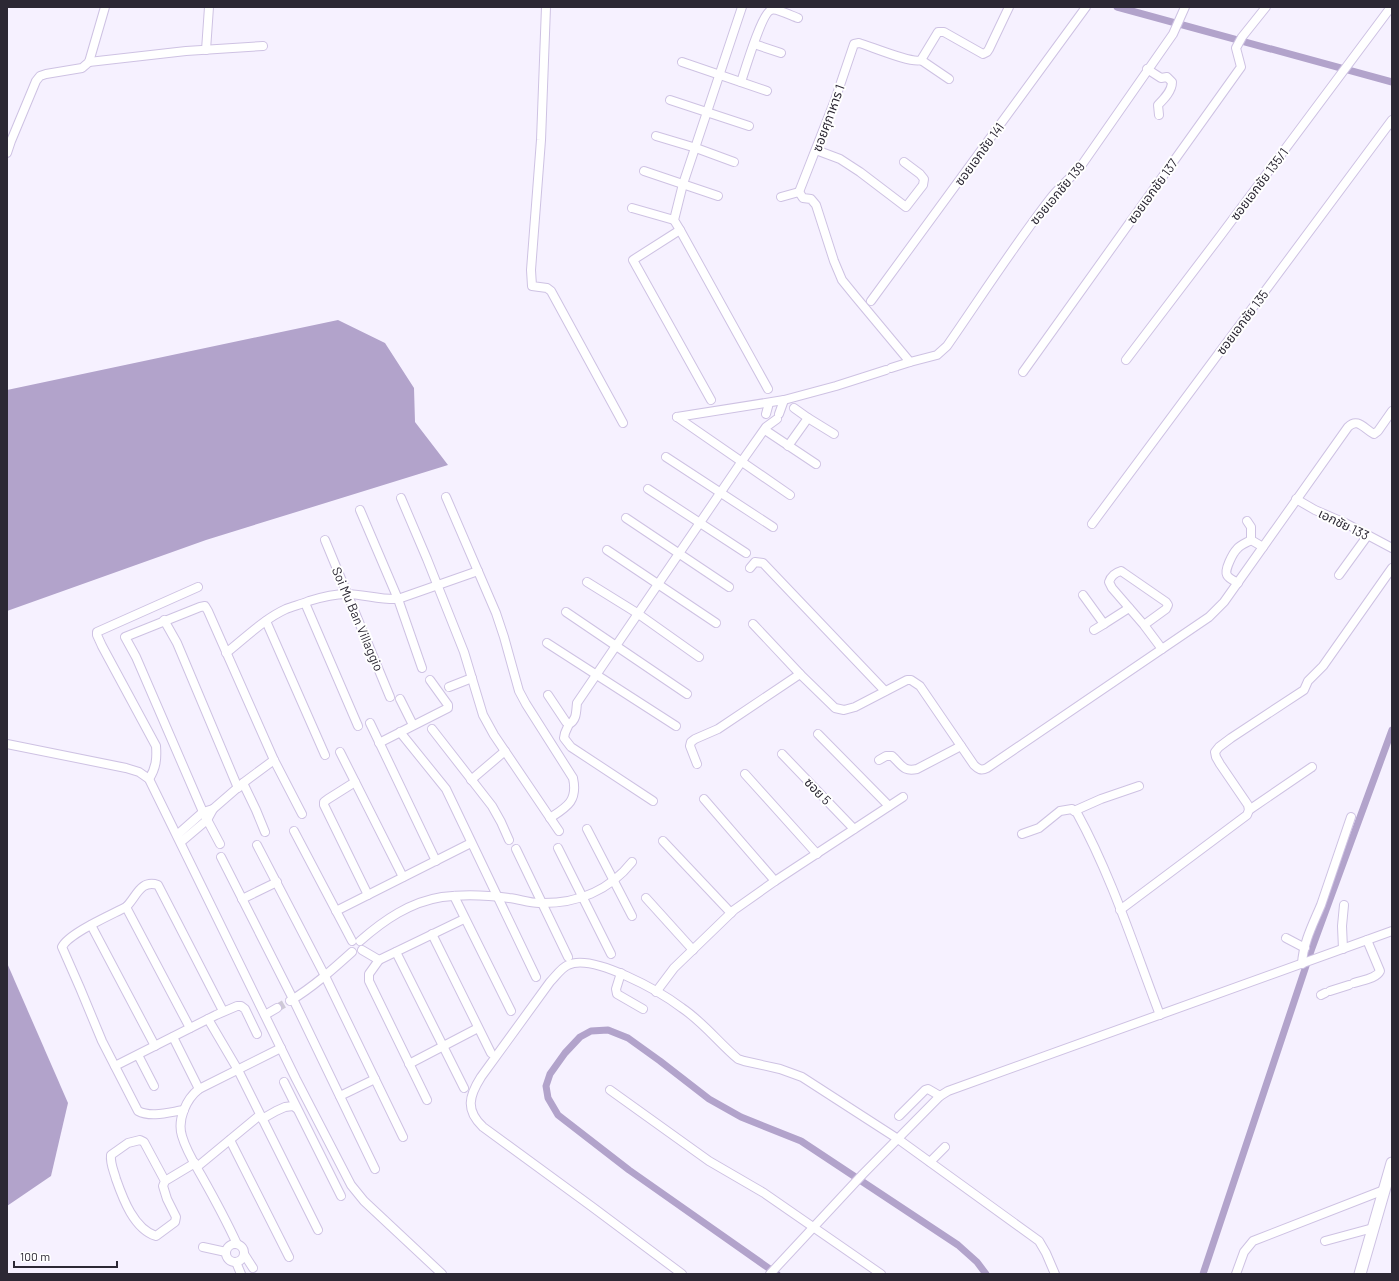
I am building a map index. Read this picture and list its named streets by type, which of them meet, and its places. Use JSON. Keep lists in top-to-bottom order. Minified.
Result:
{"streets":{"street":["ซอยศุภาหาร 1","ซอยเอกชัย 141","ซอยเอกชัย 135/1","ซอยเอกชัย 137","ซอยเอกชัย 139","ซอยเอกชัย 135","เอกชัย 133","Soi Mu Ban Villaggio","ซอย 5"]},"scale_bar":"100 m"}
